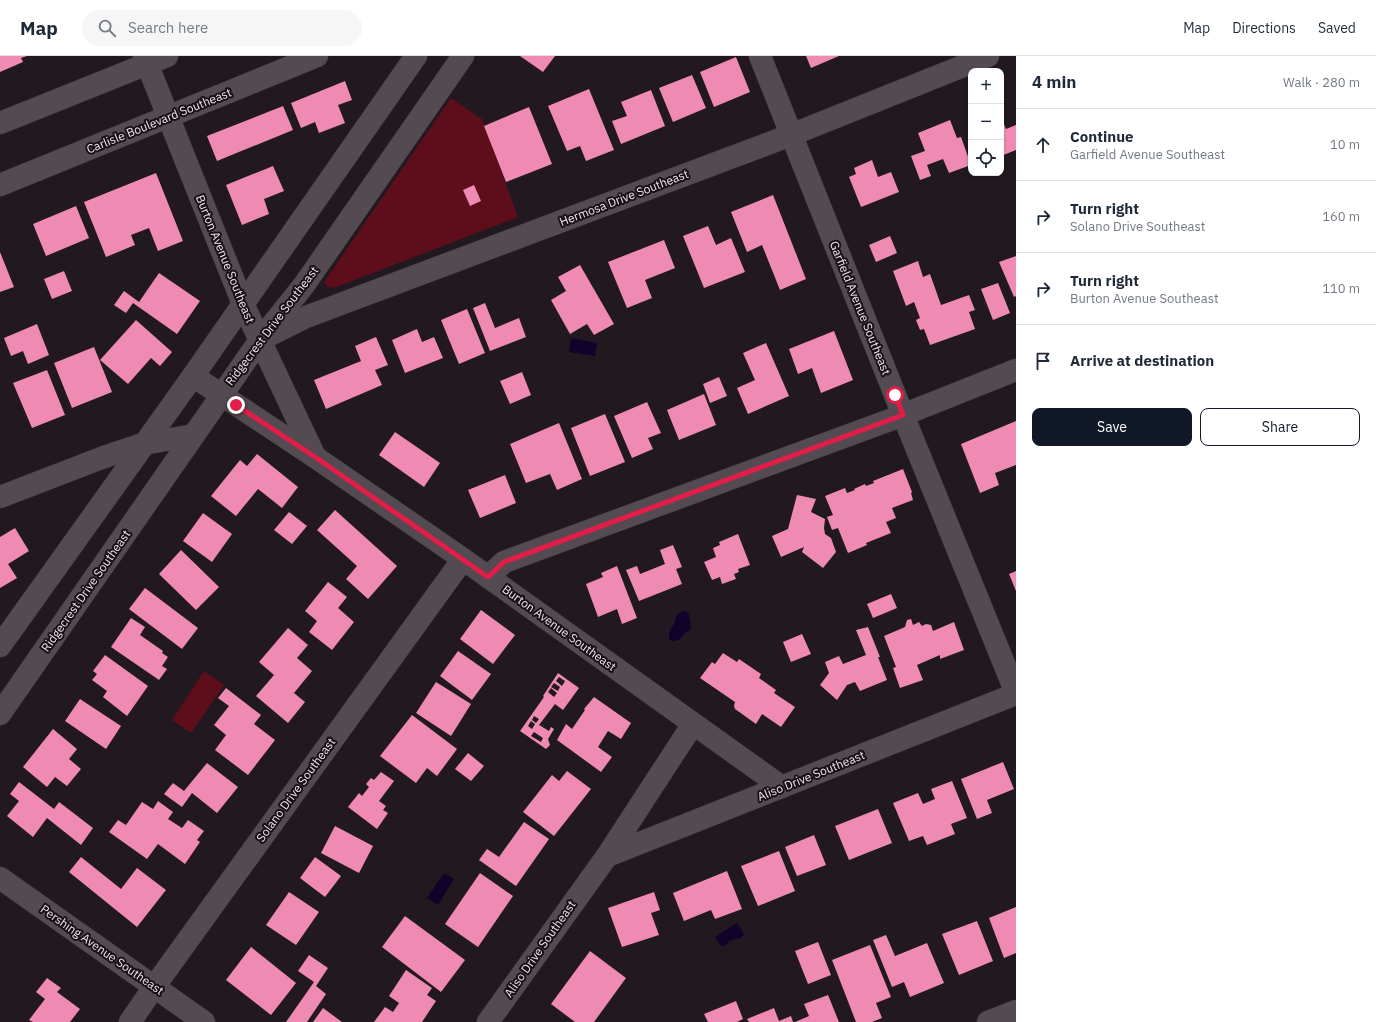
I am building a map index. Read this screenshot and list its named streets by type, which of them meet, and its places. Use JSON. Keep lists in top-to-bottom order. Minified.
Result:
{"streets":{"street":["Carlisle Boulevard Southeast","Hermosa Drive Southeast","Burton Avenue Southeast","Garfield Avenue Southeast","Ridgecrest Drive Southeast","Aliso Drive Southeast","Solano Drive Southeast","Pershing Avenue Southeast"]},"crossings":[["Carlisle Boulevard Southeast","Burton Avenue Southeast"],["Hermosa Drive Southeast","Burton Avenue Southeast"],["Hermosa Drive Southeast","Garfield Avenue Southeast"],["Hermosa Drive Southeast","Ridgecrest Drive Southeast"],["Burton Avenue Southeast","Ridgecrest Drive Southeast"],["Burton Avenue Southeast","Aliso Drive Southeast"],["Burton Avenue Southeast","Solano Drive Southeast"],["Garfield Avenue Southeast","Aliso Drive Southeast"],["Solano Drive Southeast","Pershing Avenue Southeast"]],"page":{"header":"Map","search":"Search here","nav":["Map","Directions","Saved"],"heading":["4 min","Walk · 280 m"],"map_buttons":["+","−"],"list":[["Continue","Garfield Avenue Southeast","10 m"],["Turn right","Solano Drive Southeast","160 m"],["Turn right","Burton Avenue Southeast","110 m"],"Arrive at destination"],"buttons":["Save","Share"]}}
